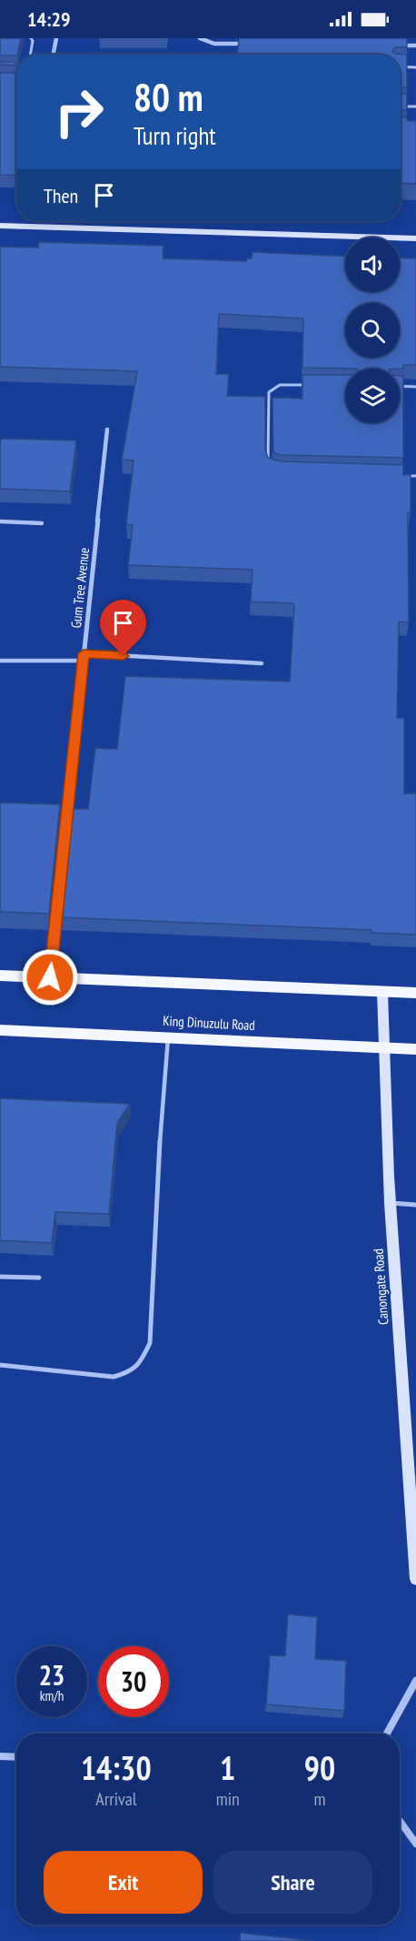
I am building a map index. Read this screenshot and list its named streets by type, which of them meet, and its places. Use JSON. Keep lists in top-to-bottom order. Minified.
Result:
{"streets":{"main road":["King Dinuzulu Road"],"street":["Gum Tree Avenue","Canongate Road"]},"crossings":[["King Dinuzulu Road","Canongate Road"]],"page":{"status":"14:29","turn":["80 m","Turn right"],"then":"Then","speed":"23 km/h","limit":"30","eta":["14:30","Arrival","1","min","90","m"],"buttons":["Exit","Share"]}}
